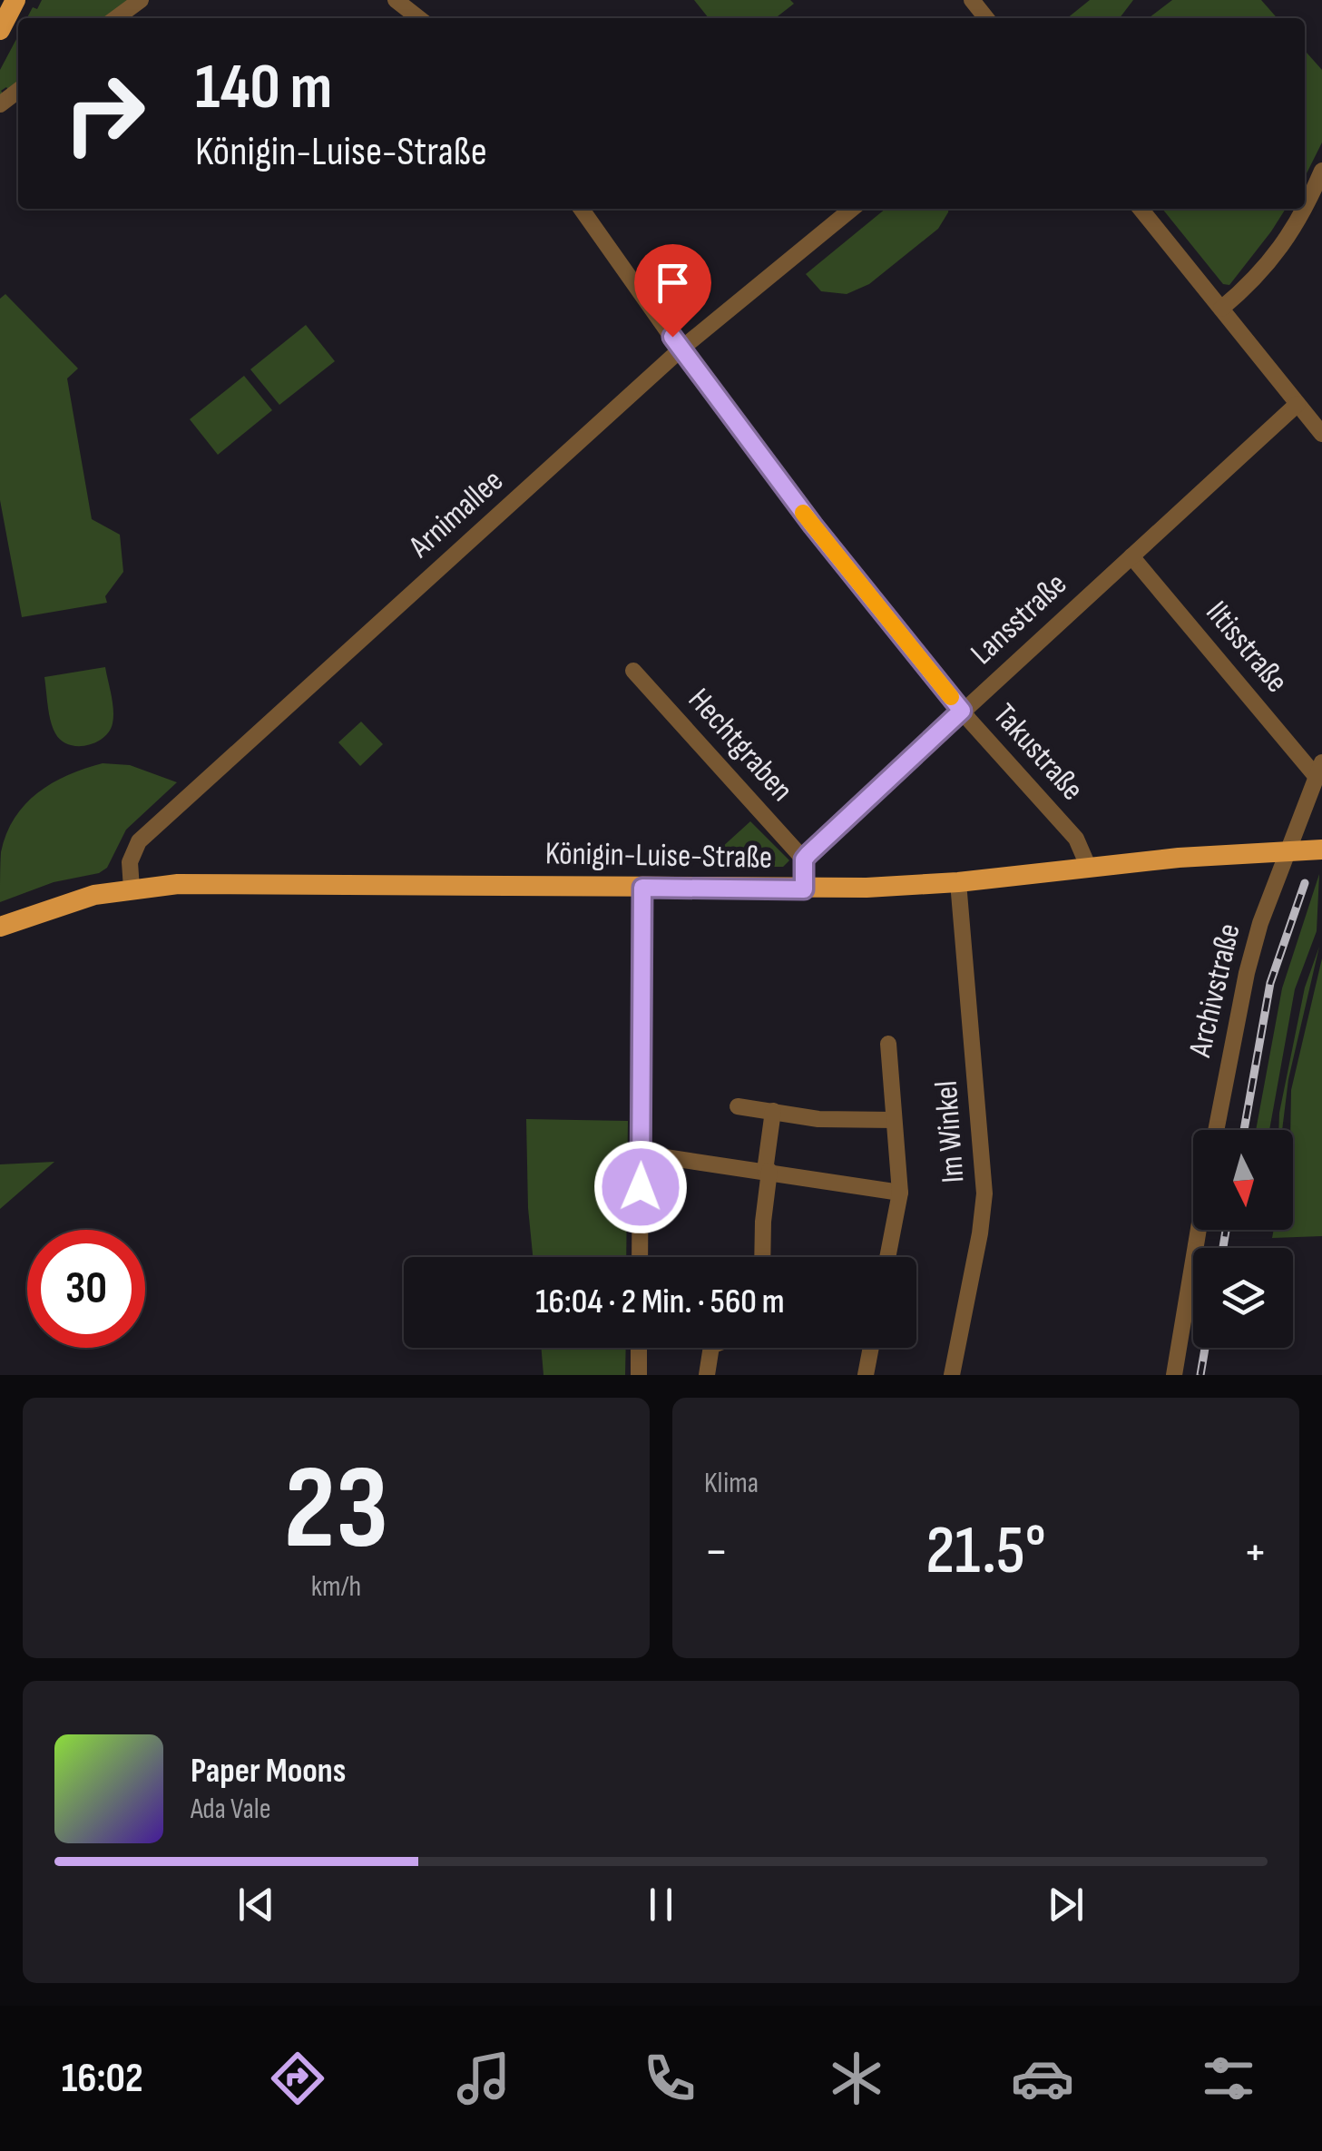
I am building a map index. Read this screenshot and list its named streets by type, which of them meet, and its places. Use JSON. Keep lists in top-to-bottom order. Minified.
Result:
{"streets":{"main road":["Königin-Luise-Straße"],"street":["Arnimallee","Lansstraße","Iltisstraße","Hechtgraben","Takustraße","Archivstraße","Im Winkel"]},"crossings":[["Arnimallee","Takustraße"],["Arnimallee","Königin-Luise-Straße"],["Lansstraße","Iltisstraße"],["Lansstraße","Hechtgraben"],["Lansstraße","Takustraße"],["Iltisstraße","Archivstraße"],["Takustraße","Königin-Luise-Straße"],["Königin-Luise-Straße","Archivstraße"],["Königin-Luise-Straße","Im Winkel"]],"north":"bottom","page":{"turn":["140 m","Königin-Luise-Straße"],"limit":"30","trip":"16:04 · 2 Min. · 560 m","tile":[["23","km/h"],"Klima"],"heat":["−","21.5°","+"],"song":["Paper Moons","Ada Vale"],"tabs":"16:02"}}
